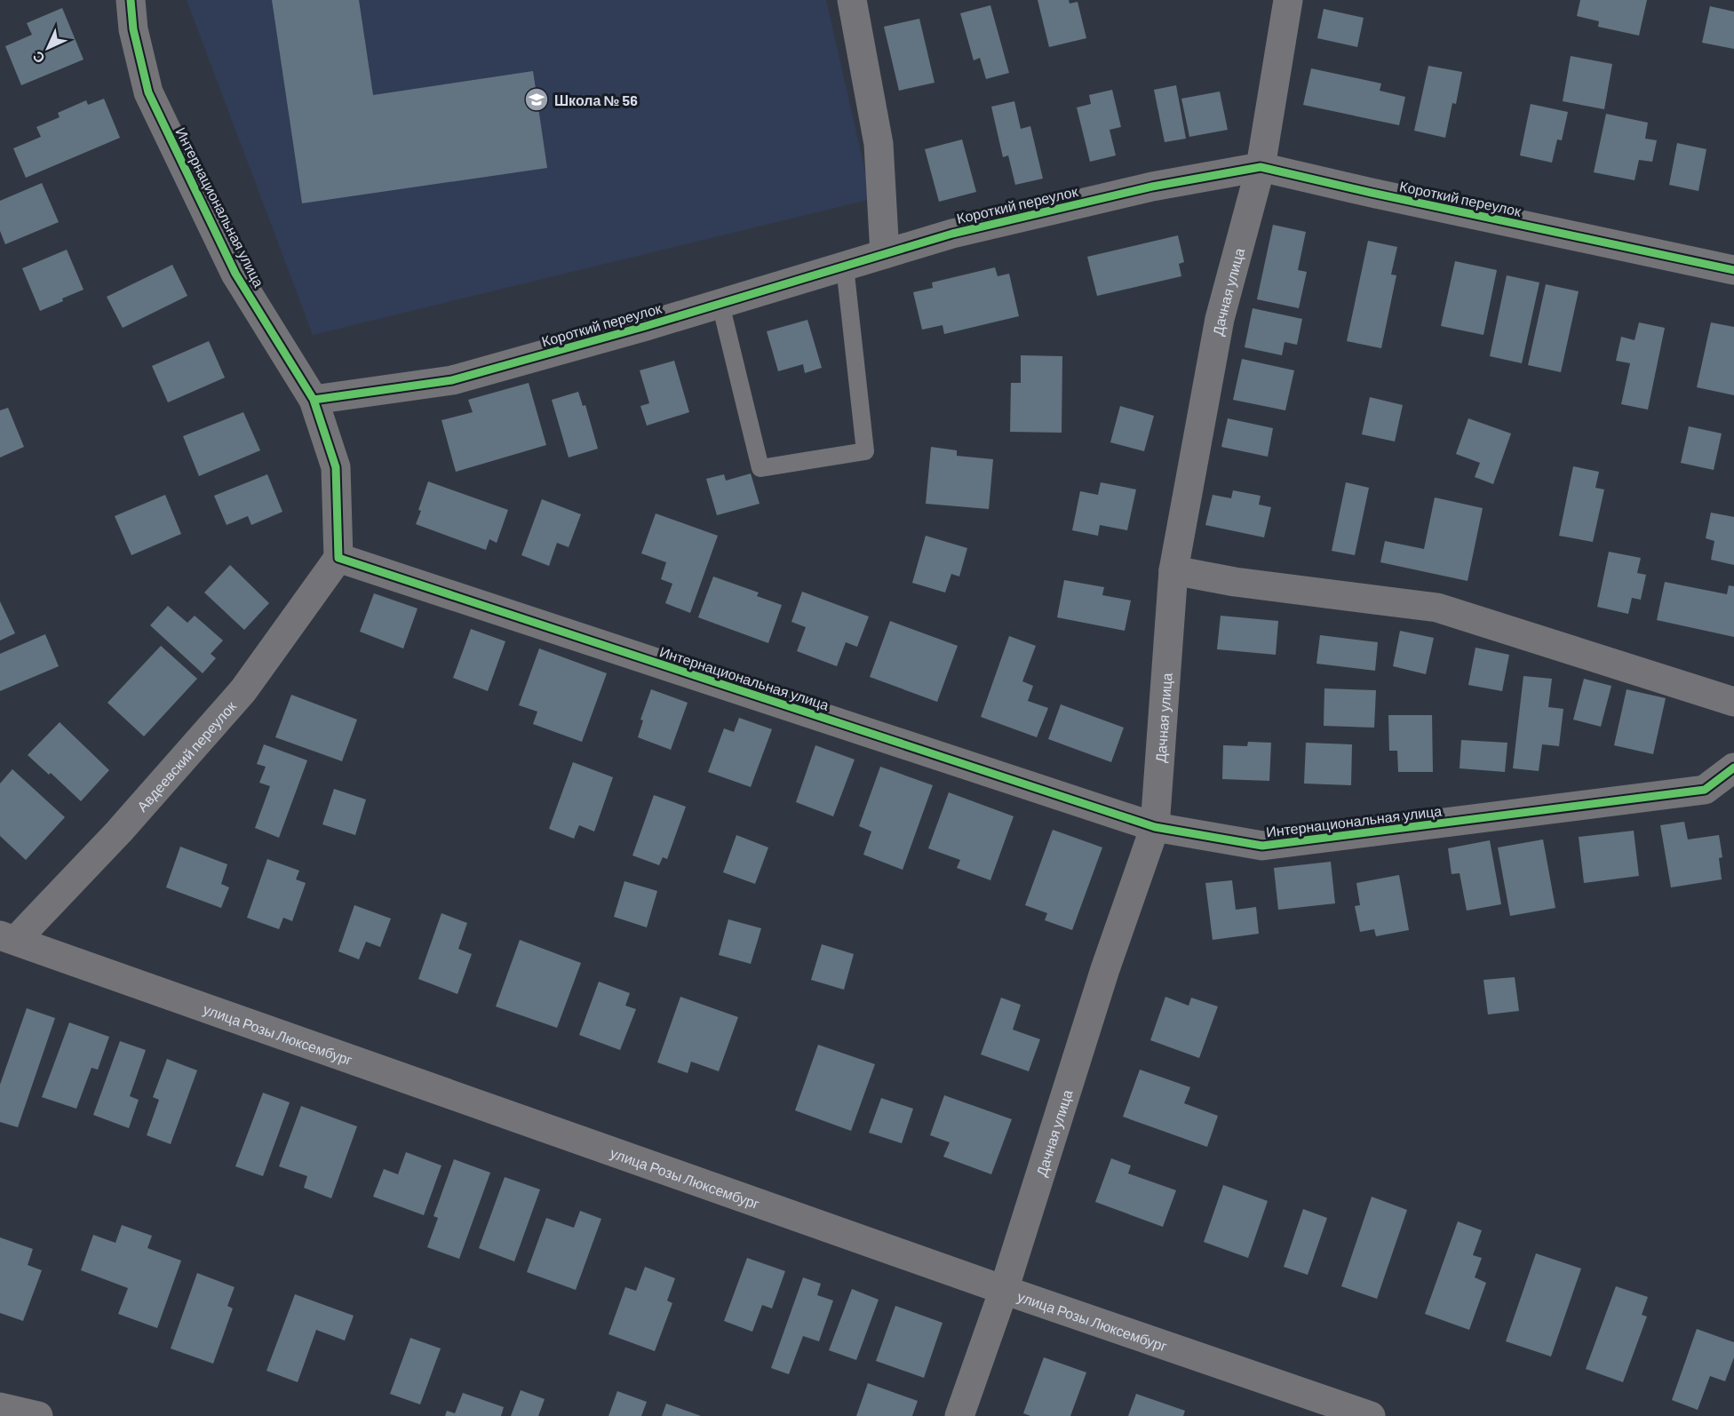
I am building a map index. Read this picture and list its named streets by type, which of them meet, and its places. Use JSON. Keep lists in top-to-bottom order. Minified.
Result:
{"streets":{"street":["Короткий переулок","Интернациональная улица","Дачная улица","Авдеевский переулок","улица Розы Люксембург"]},"crossings":[["Короткий переулок","Интернациональная улица"],["Короткий переулок","Дачная улица"],["Интернациональная улица","Дачная улица"],["Интернациональная улица","Авдеевский переулок"],["Дачная улица","улица Розы Люксембург"],["Авдеевский переулок","улица Розы Люксембург"]],"places":{"school or university":["Школа № 56"]},"north":"bottom left"}
